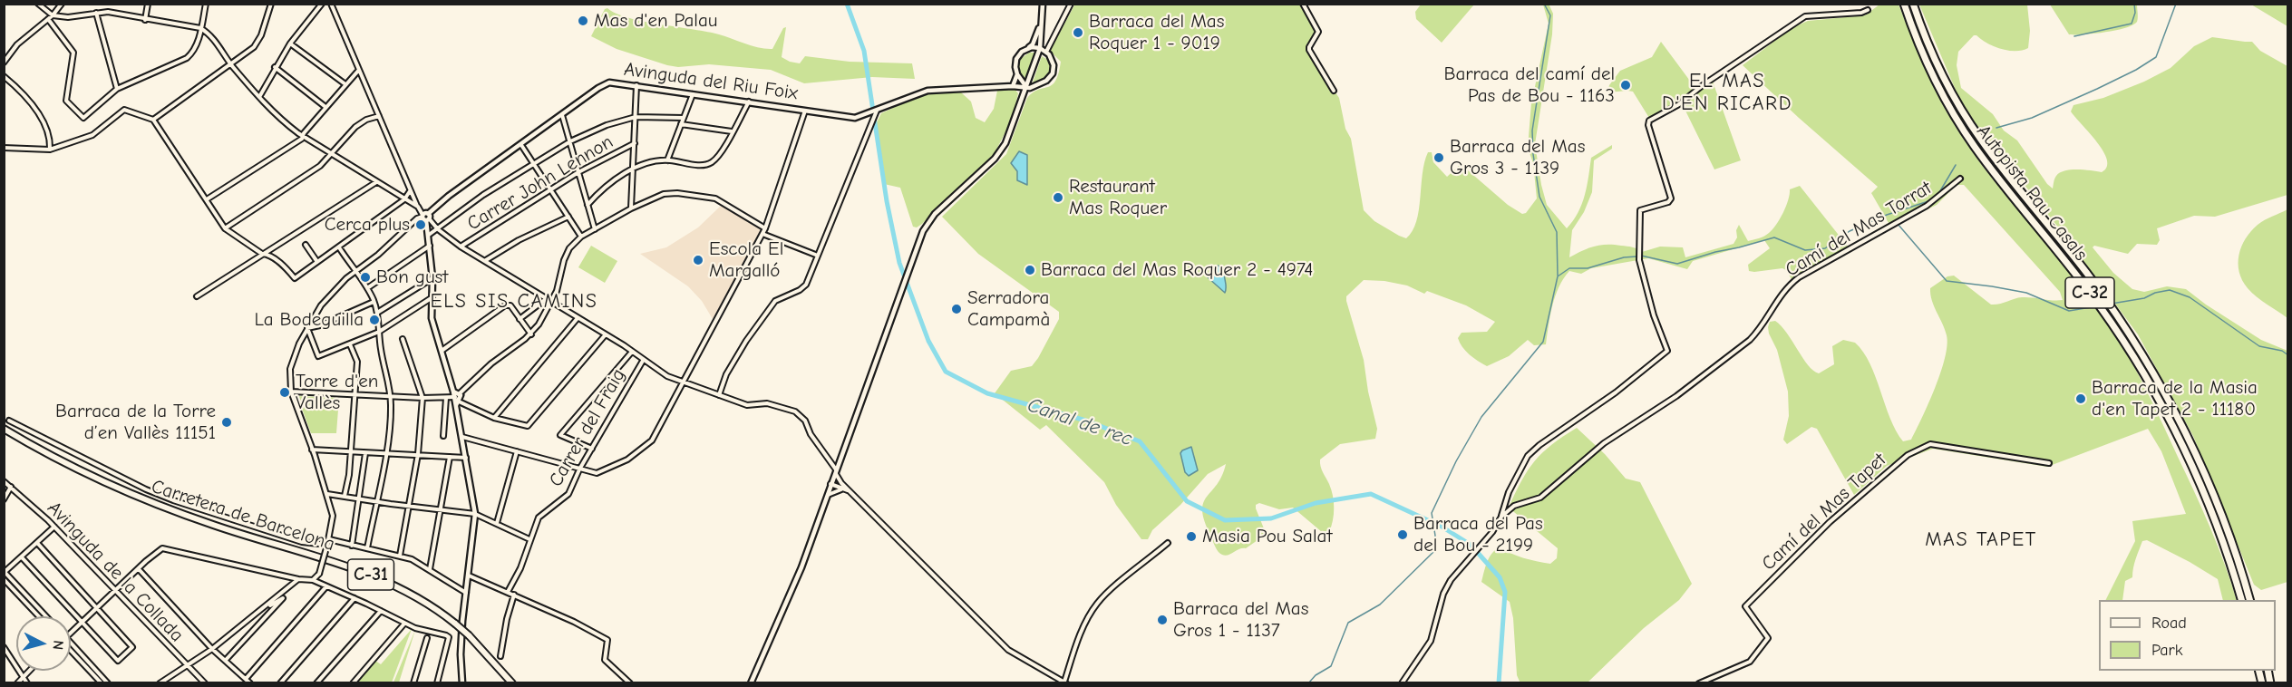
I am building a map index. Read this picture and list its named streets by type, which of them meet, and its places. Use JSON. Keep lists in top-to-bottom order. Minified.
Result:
{"streets":{"highway":["Autopista Pau Casals","C-32","Carretera de Barcelona","C-31"],"street":["Avinguda del Riu Foix","Carrer John Lennon","Camí del Mas Torrat","Carrer del Fraig","Camí del Mas Tapet","Avinguda de la Collada"]},"districts":["EL MAS D'EN RICARD","ELS SIS CAMINS","MAS TAPET"],"water":["Canal de rec"],"places":["Mas d'en Palau","Barraca del Mas Roquer 1 - 9019","Barraca del camí del Pas de Bou - 1163","Barraca del Mas Gros 3 - 1139","Restaurant Mas Roquer","Cerca plus","Escola El Margalló","Barraca del Mas Roquer 2 - 4974","Bon gust","Serradora Campamà","La Bodeguilla","Torre d'en Vallès","Barraca de la Masia d'en Tapet 2 - 11180","Barraca de la Torre d’en Vallès 11151","Barraca del Pas del Bou - 2199","Masia Pou Salat","Barraca del Mas Gros 1 - 1137"],"legend":["Road","Park"],"north":"right"}
